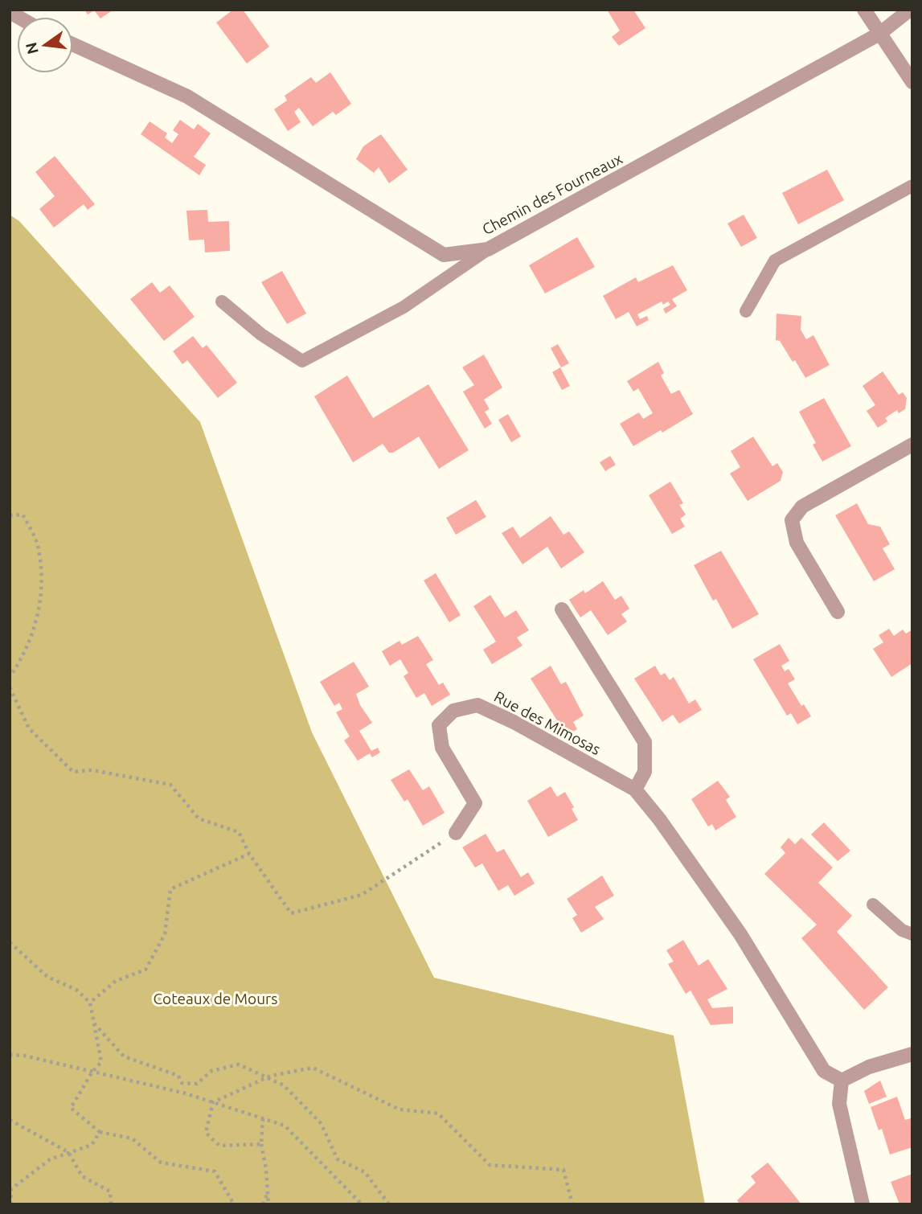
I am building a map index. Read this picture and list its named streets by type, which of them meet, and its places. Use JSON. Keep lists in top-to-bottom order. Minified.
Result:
{"streets":{"street":["Chemin des Fourneaux","Rue des Mimosas"]},"parks":["Coteaux de Mours"],"north":"left"}
